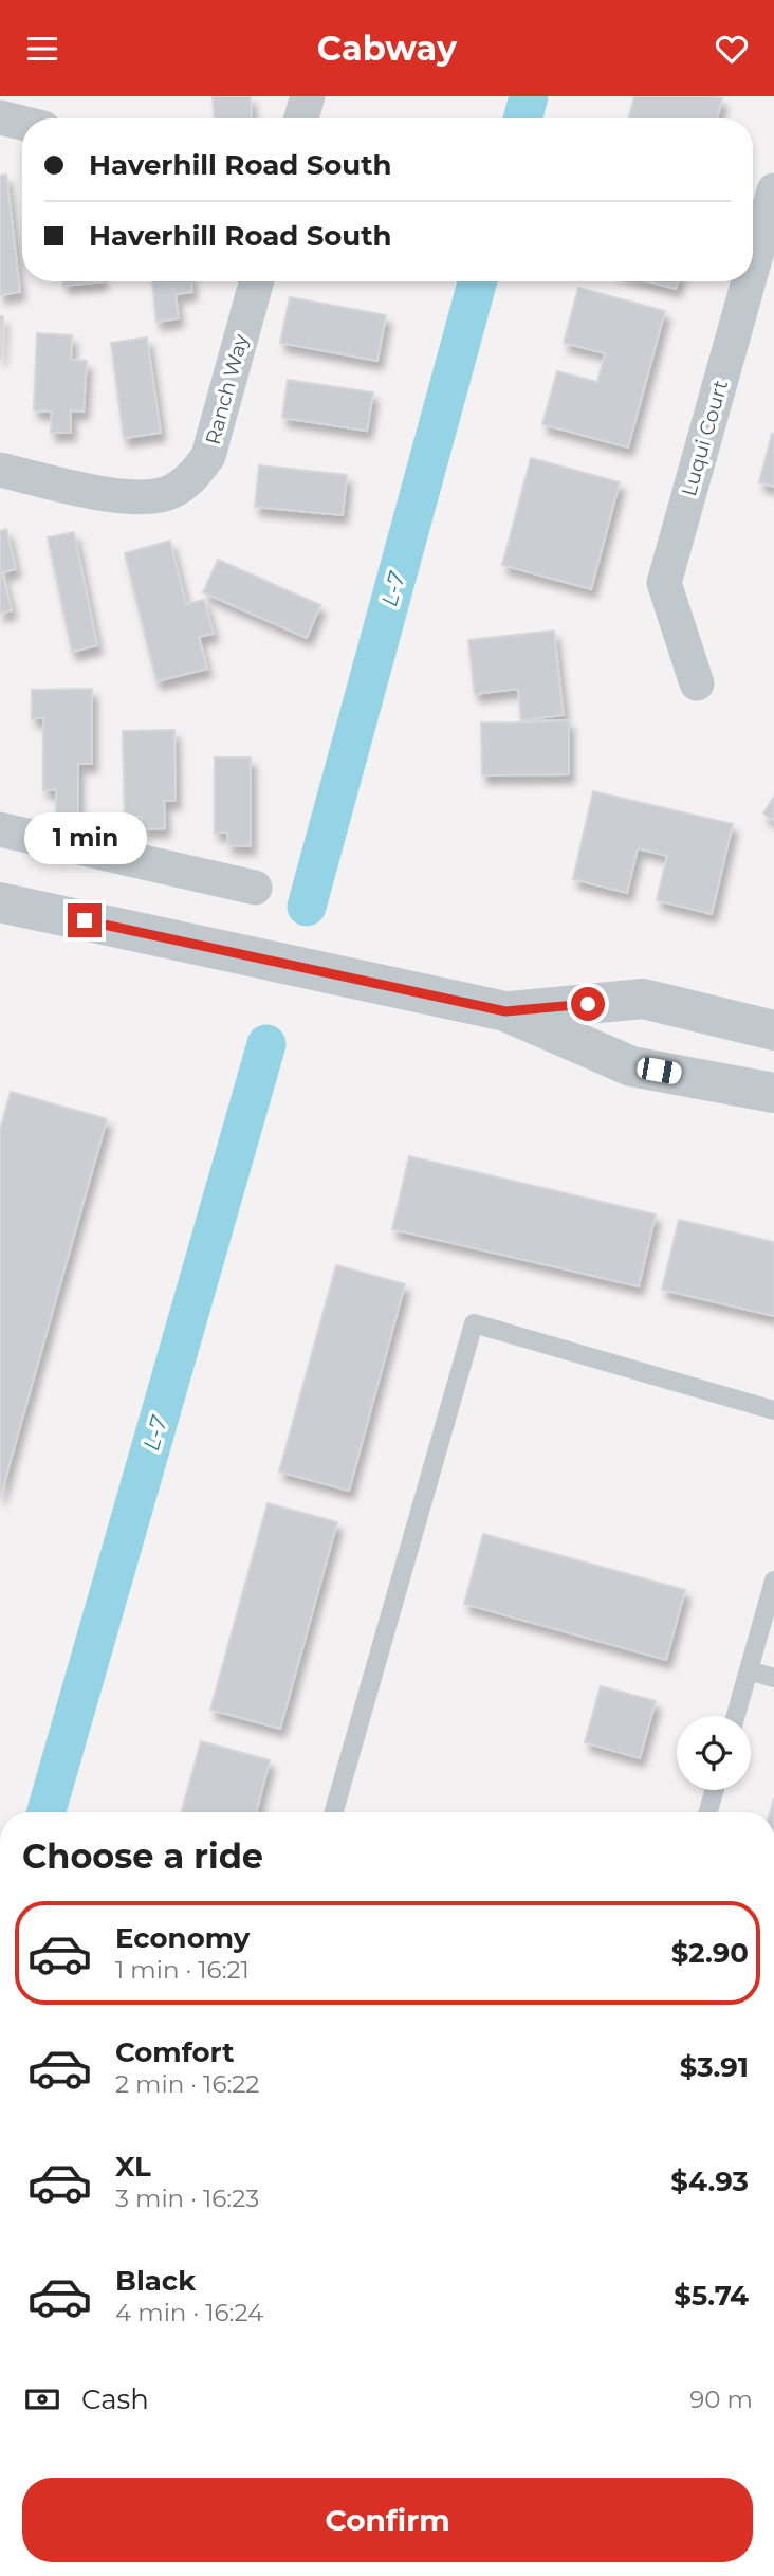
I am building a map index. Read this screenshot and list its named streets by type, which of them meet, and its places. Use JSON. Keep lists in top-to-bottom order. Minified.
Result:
{"streets":{"street":["Ranch Way","Luqui Court"]},"water":["L-7"],"page":{"header":"Cabway","banner":["Haverhill Road South","Haverhill Road South"],"bubble":"1 min","heading":"Choose a ride","list":[{"name":"Economy","note":"1 min · 16:21","value":"$2.90"},{"name":"Comfort","note":"2 min · 16:22","value":"$3.91"},{"name":"XL","note":"3 min · 16:23","value":"$4.93"},{"name":"Black","note":"4 min · 16:24","value":"$5.74"}],"pay":["Cash","90 m"],"buttons":"Confirm"}}
